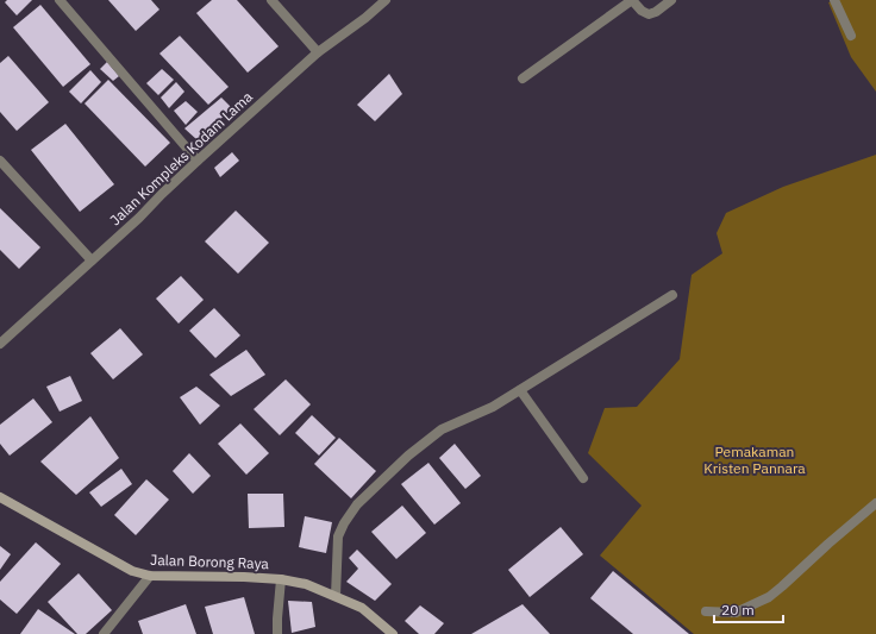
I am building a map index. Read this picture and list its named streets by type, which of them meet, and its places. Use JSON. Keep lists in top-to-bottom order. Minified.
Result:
{"streets":{"main road":["Jalan Borong Raya"],"street":["Jalan Kompleks Kodam Lama"]},"parks":["Pemakaman Kristen Pannara"],"scale_bar":"20 m"}
